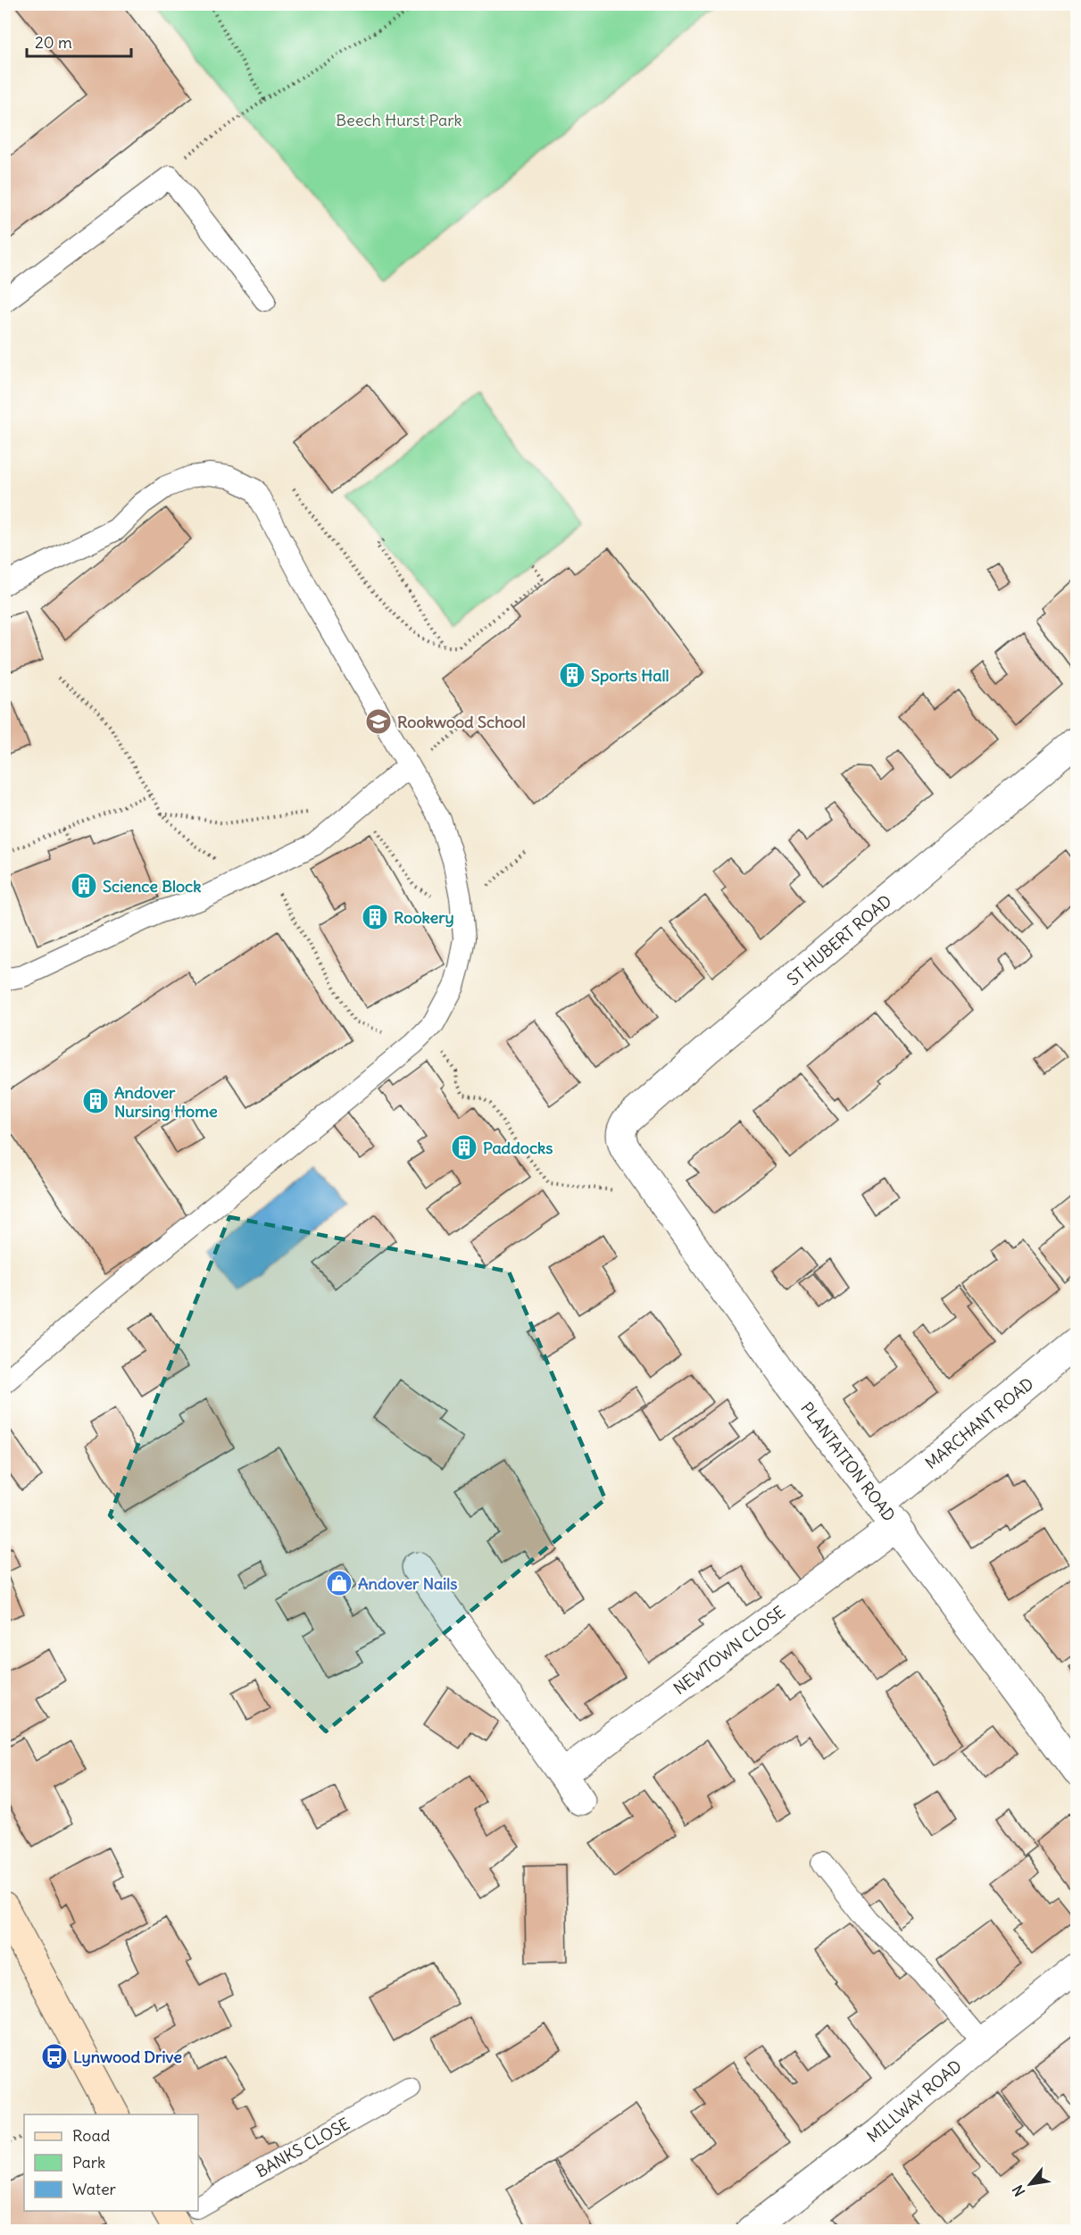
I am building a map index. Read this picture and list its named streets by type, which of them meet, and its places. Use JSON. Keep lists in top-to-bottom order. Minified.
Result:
{"streets":{"street":["ST HUBERT ROAD","MARCHANT ROAD","PLANTATION ROAD","NEWTOWN CLOSE","MILLWAY ROAD"],"lane":["BANKS CLOSE"]},"crossings":[["ST HUBERT ROAD","PLANTATION ROAD"],["MARCHANT ROAD","PLANTATION ROAD"],["MARCHANT ROAD","NEWTOWN CLOSE"],["PLANTATION ROAD","NEWTOWN CLOSE"]],"parks":["Beech Hurst Park"],"places":{"building":["Sports Hall","Science Block","Rookery","Andover Nursing Home","Paddocks"],"school or university":["Rookwood School"],"shop":["Andover Nails"],"bus stop":["Lynwood Drive"]},"legend":["Road","Park","Water"],"scale_bar":"20 m","north":"bottom left"}
